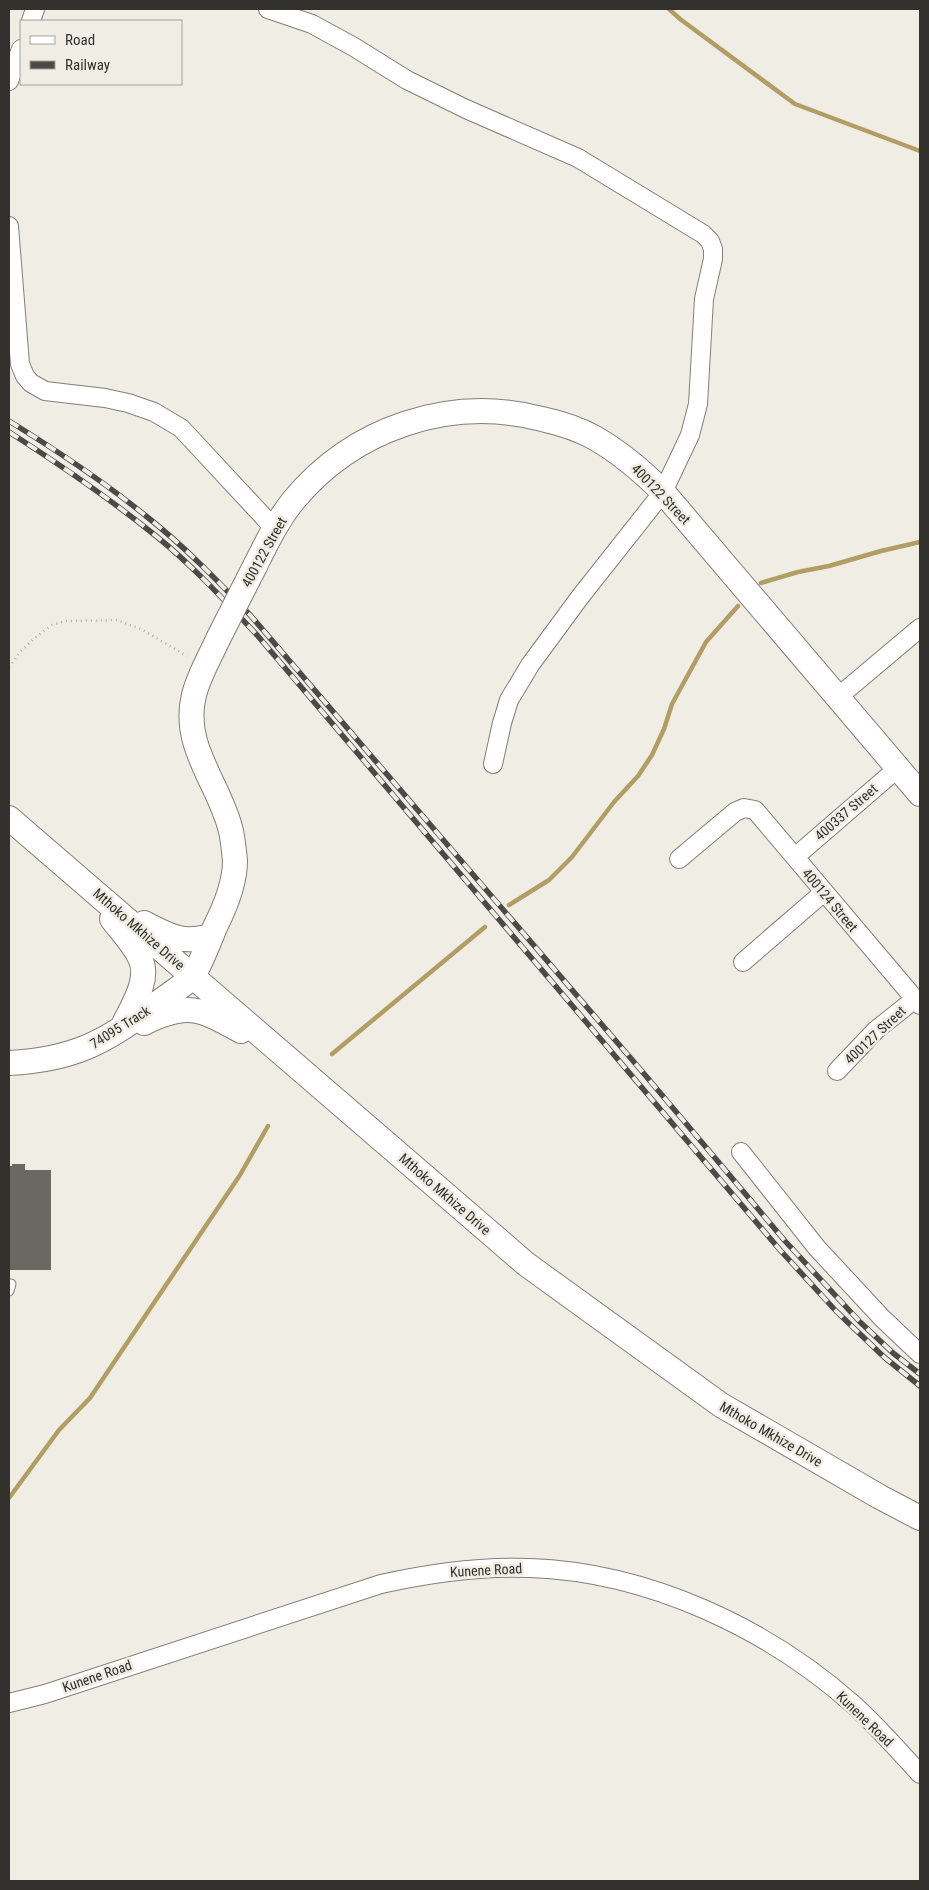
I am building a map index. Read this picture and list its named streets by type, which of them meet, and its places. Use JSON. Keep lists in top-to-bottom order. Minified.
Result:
{"streets":{"street":["400122 Street","400337 Street","400124 Street","Mthoko Mkhize Drive","74095 Track","400127 Street","Kunene Road"]},"crossings":[["400122 Street","400337 Street"],["400122 Street","Mthoko Mkhize Drive"],["400122 Street","74095 Track"],["400337 Street","400124 Street"],["400124 Street","400127 Street"],["Mthoko Mkhize Drive","74095 Track"]],"legend":["Road","Railway"]}
